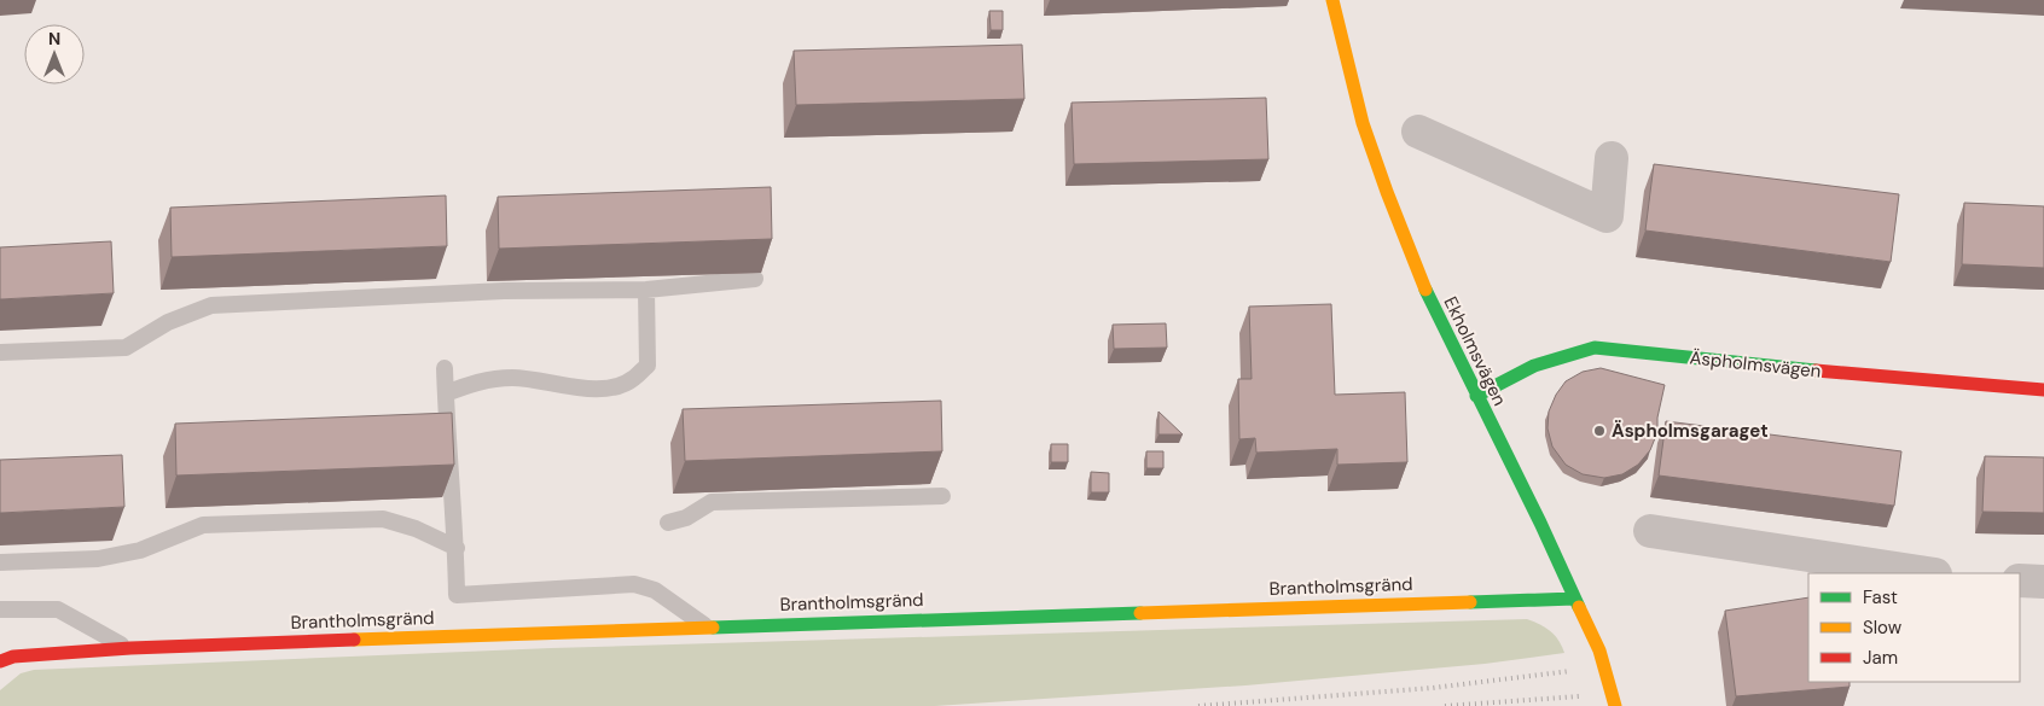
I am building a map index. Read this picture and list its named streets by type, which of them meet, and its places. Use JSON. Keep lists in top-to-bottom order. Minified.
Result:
{"streets":{"street":["Ekholmsvägen","Äspholmsvägen","Brantholmsgränd"]},"crossings":[["Ekholmsvägen","Äspholmsvägen"],["Ekholmsvägen","Brantholmsgränd"]],"places":["Äspholmsgaraget"],"legend":["Fast","Slow","Jam"],"north":"top"}
